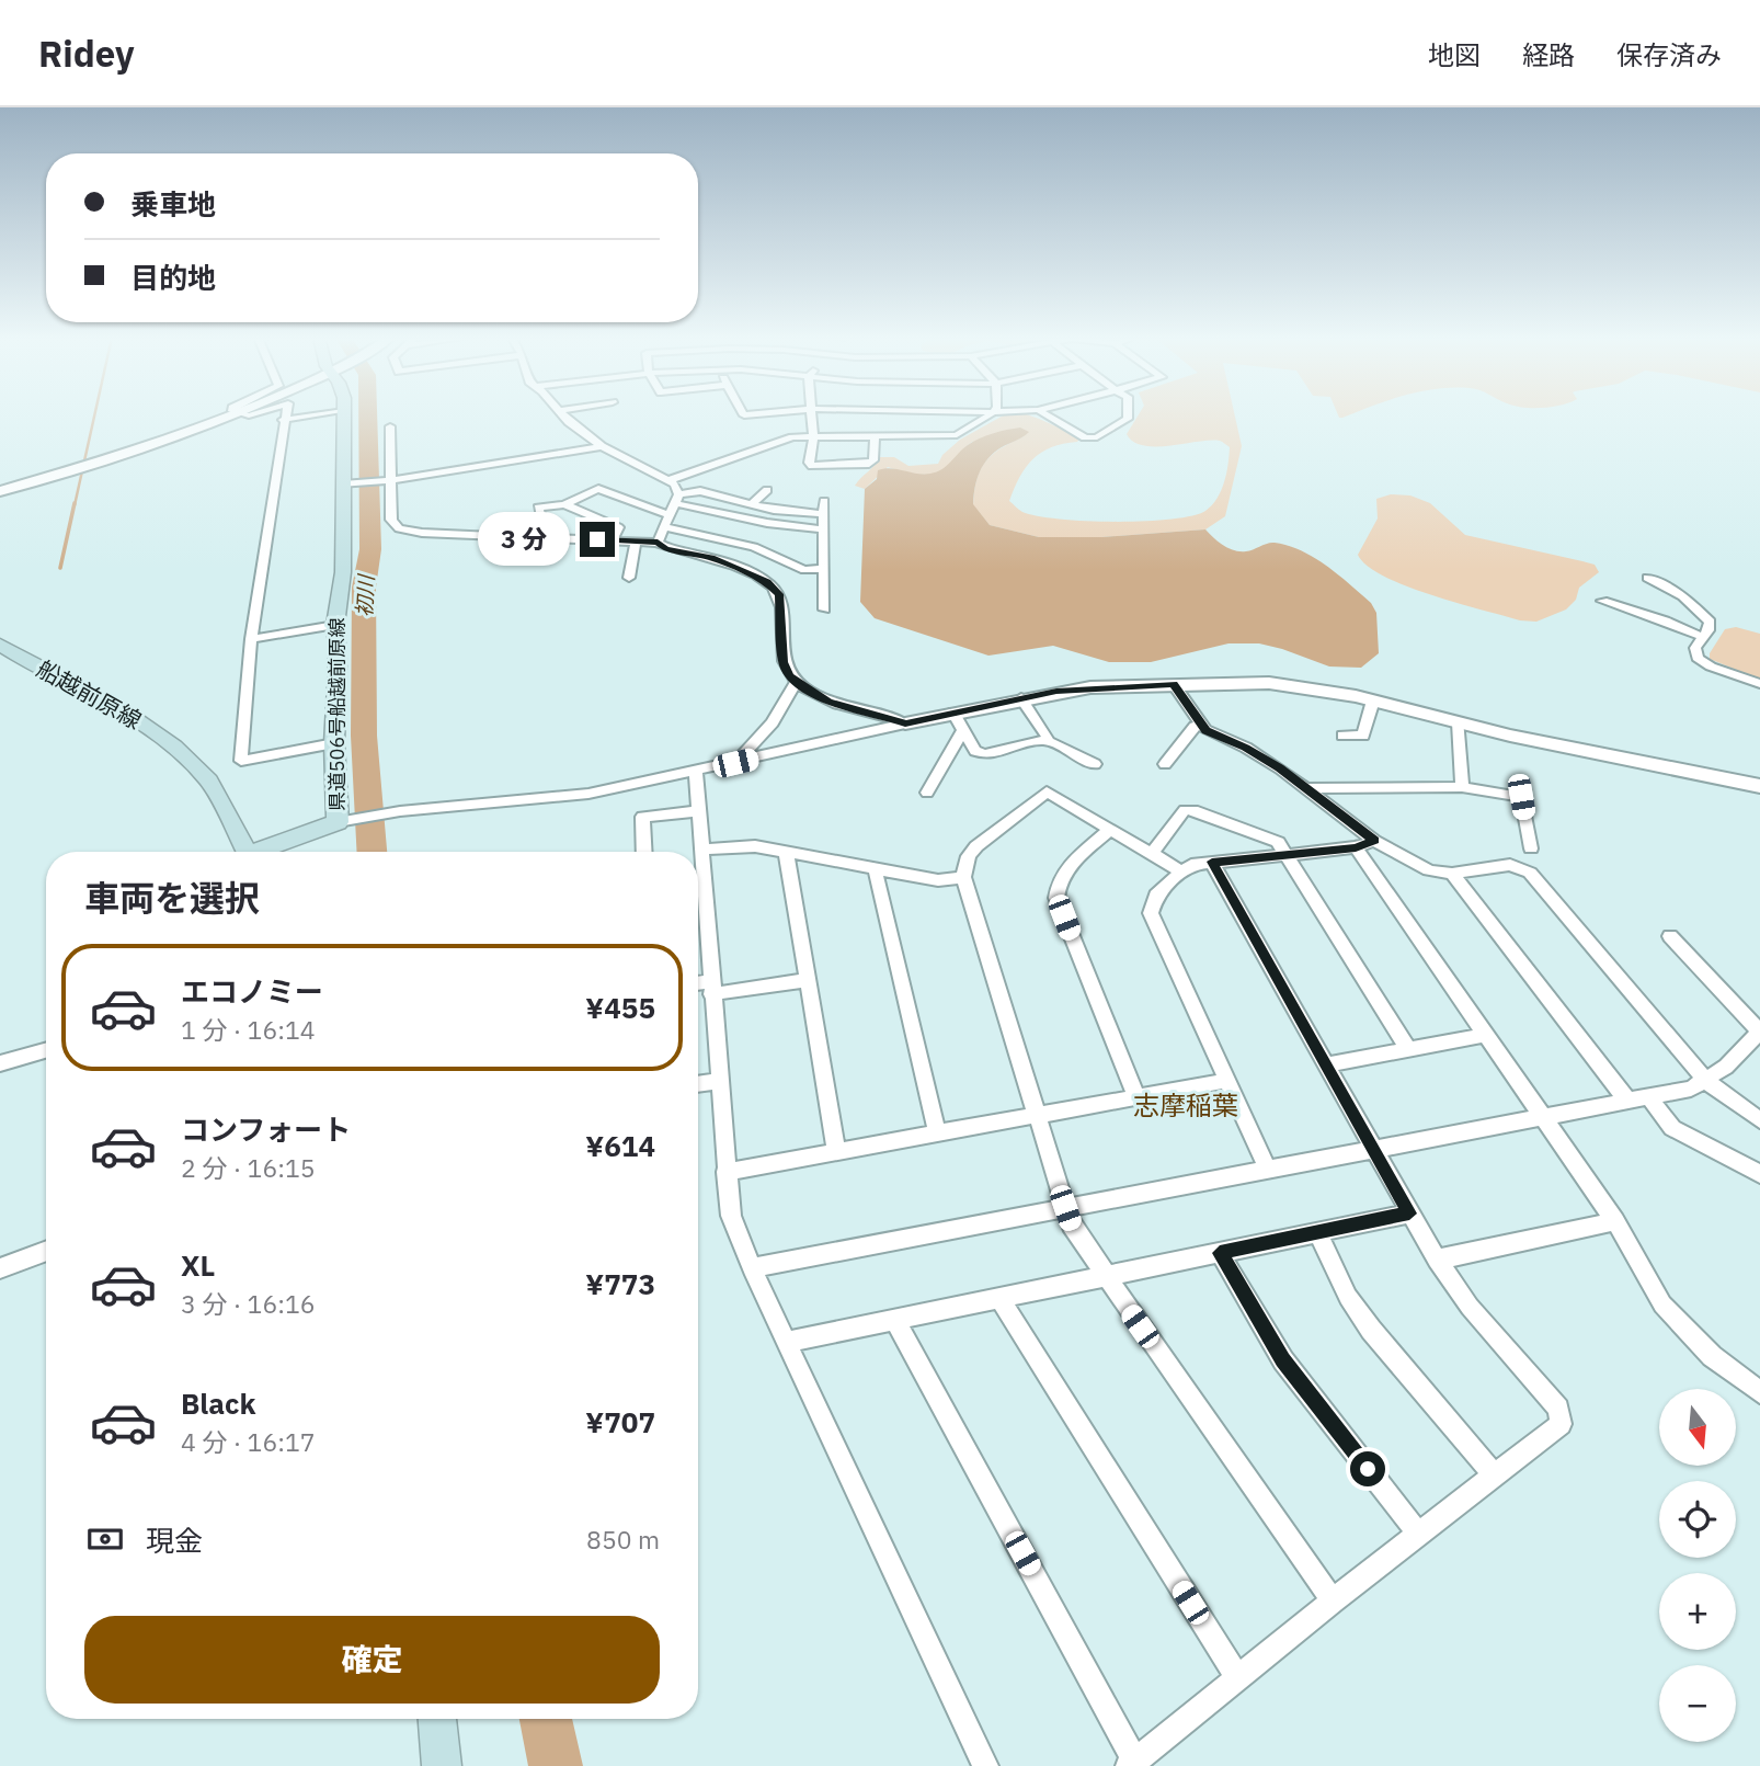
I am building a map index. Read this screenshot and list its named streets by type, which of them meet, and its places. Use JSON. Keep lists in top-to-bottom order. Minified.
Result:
{"streets":{"main road":["船越前原線","県道506号船越前原線"]},"districts":["志摩稲葉"],"water":["初川"],"north":"bottom","page":{"header":"Ridey","nav":["地図","経路","保存済み"],"banner":["乗車地","目的地"],"bubble":"3 分","heading":"車両を選択","list":[{"name":"エコノミー","note":"1 分 · 16:14","value":"¥455"},{"name":"コンフォート","note":"2 分 · 16:15","value":"¥614"},{"name":"XL","note":"3 分 · 16:16","value":"¥773"},{"name":"Black","note":"4 分 · 16:17","value":"¥707"}],"map_buttons":["+","−"],"pay":["現金","850 m"],"buttons":"確定"}}
